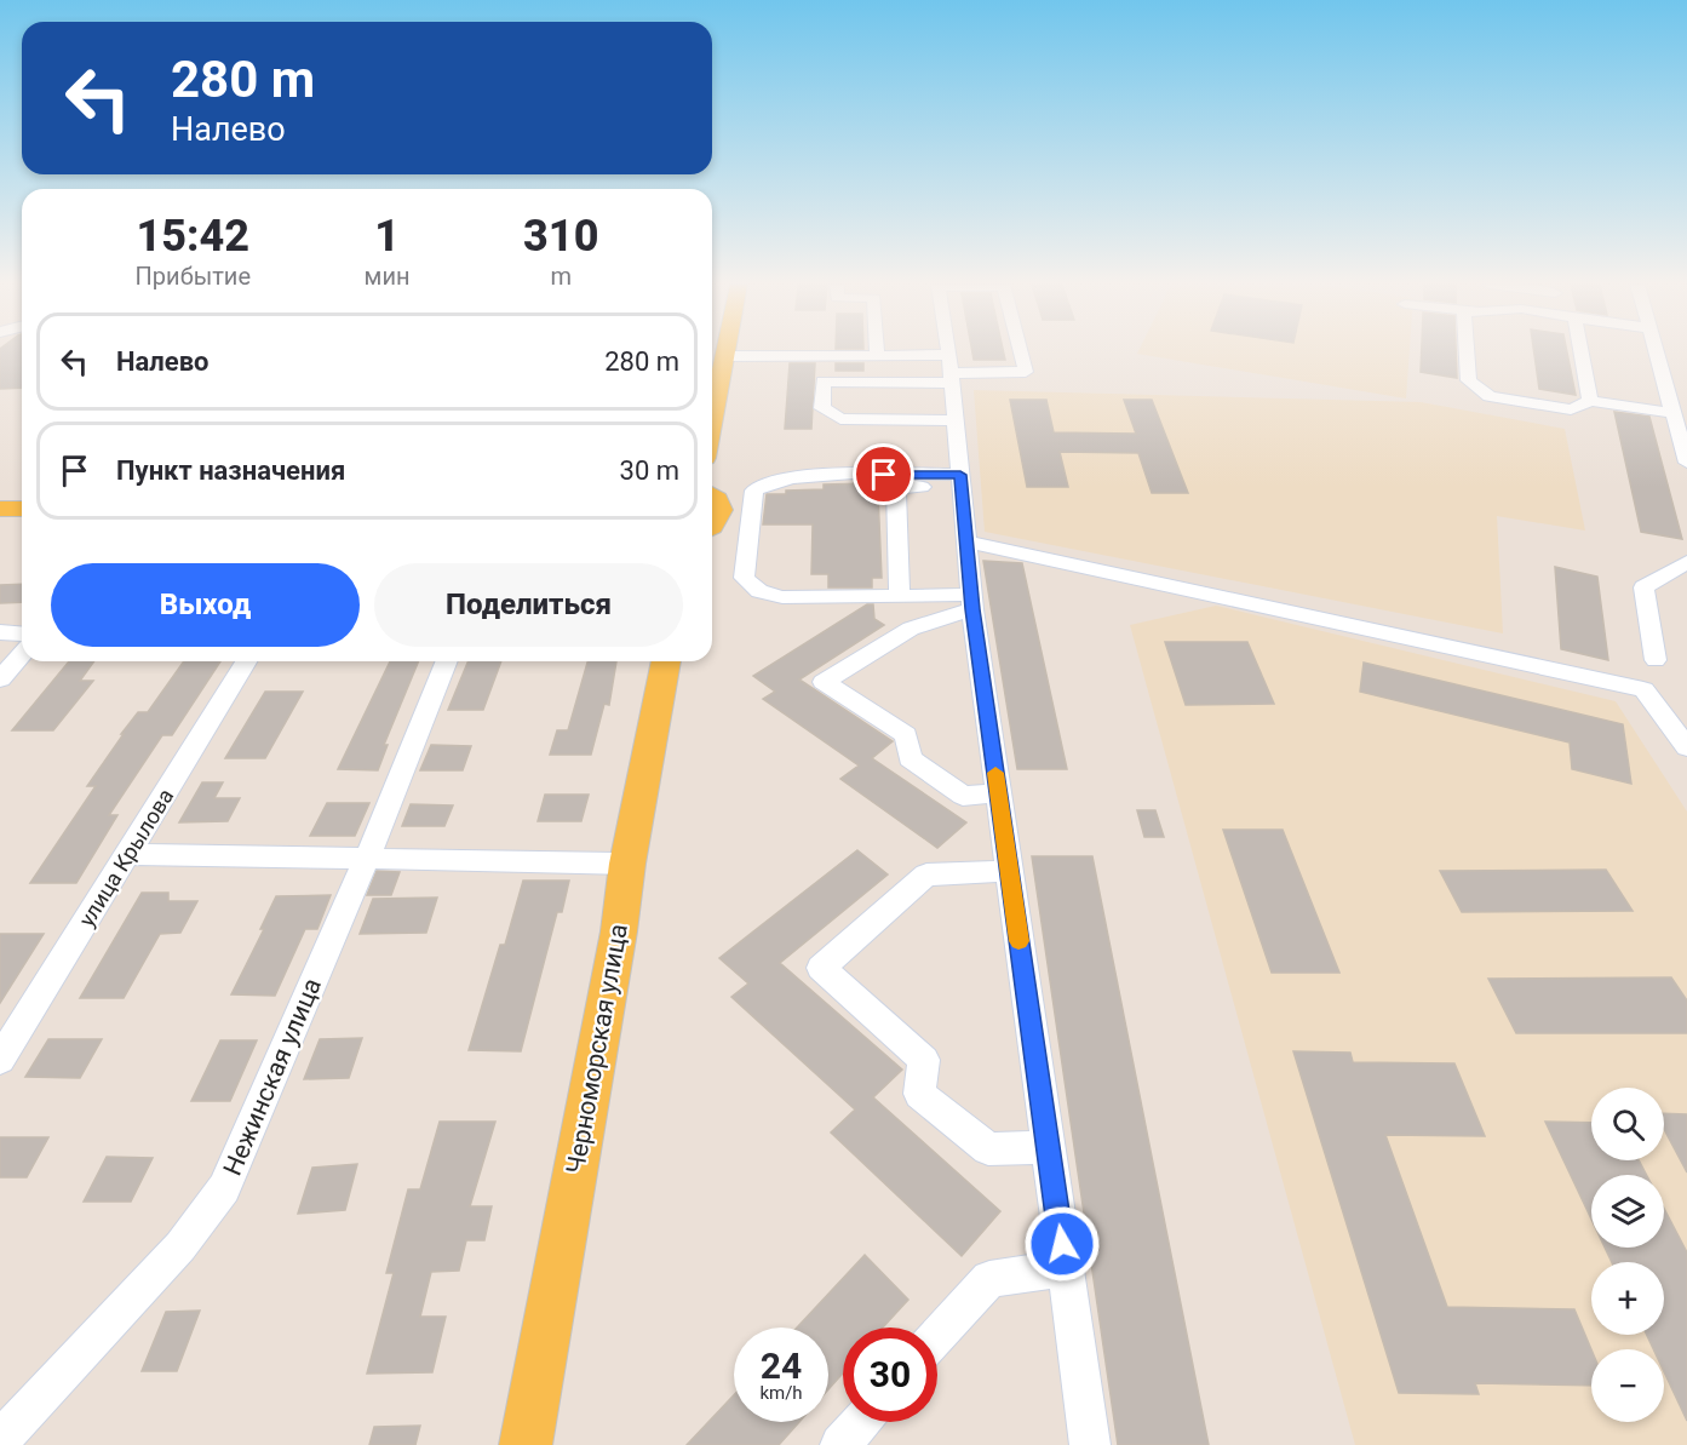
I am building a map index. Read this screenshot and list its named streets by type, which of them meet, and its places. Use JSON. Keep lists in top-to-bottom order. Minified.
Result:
{"streets":{"main road":["Черноморская улица"],"street":["улица Крылова","Нежинская улица"]},"page":{"turn":["280 m","Налево"],"eta":["15:42","Прибытие","1","мин","310","m"],"list":[{"name":"Налево","value":"280 m"},{"name":"Пункт назначения","value":"30 m"}],"buttons":["Выход","Поделиться"],"map_buttons":["+","−"],"speed":"24 km/h","limit":"30"}}
